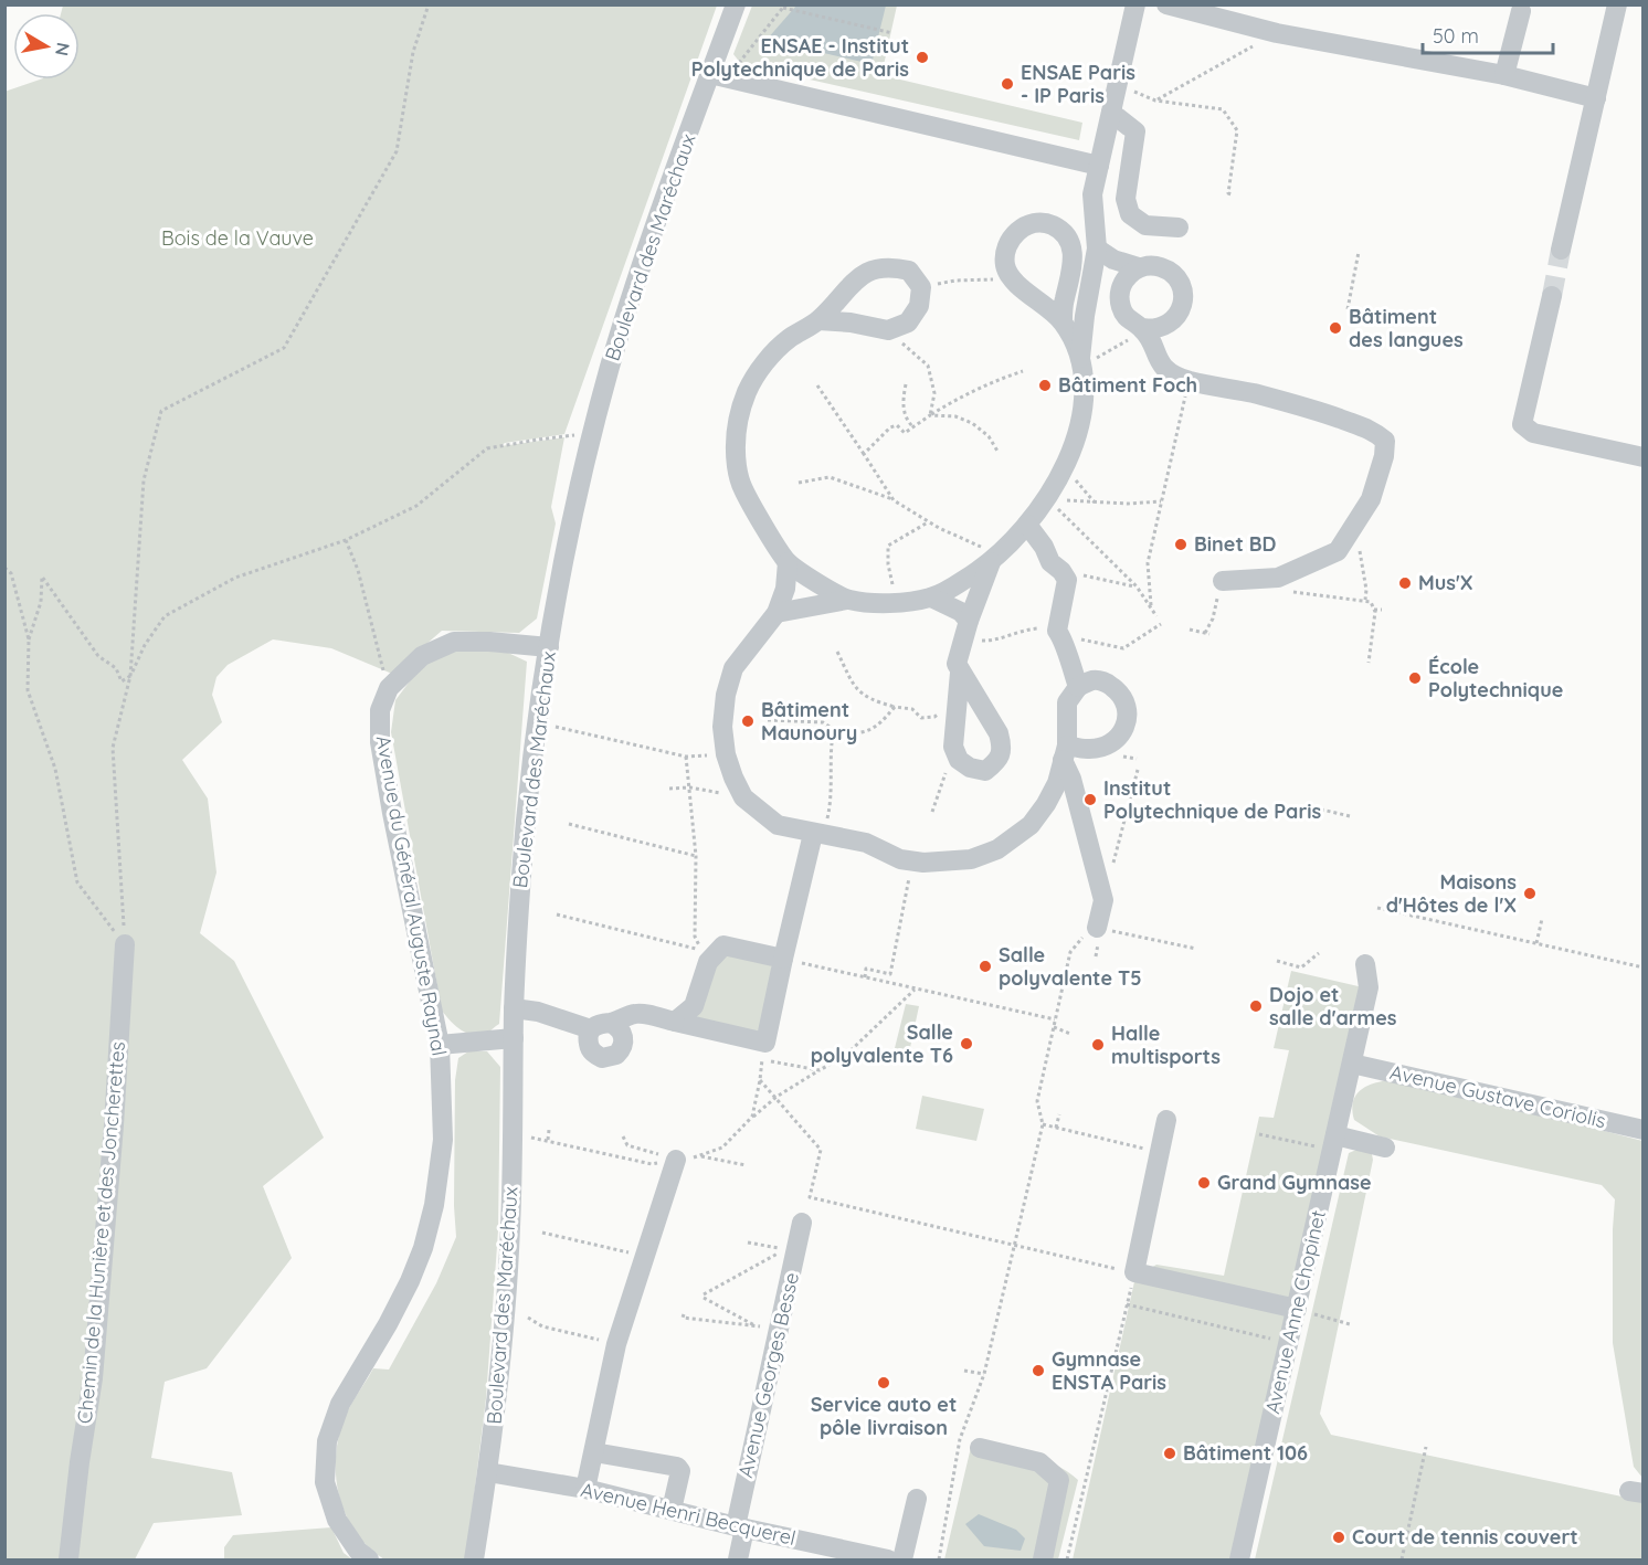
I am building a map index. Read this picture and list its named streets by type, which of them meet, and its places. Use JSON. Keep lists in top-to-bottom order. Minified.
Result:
{"streets":{"street":["Boulevard des Maréchaux","Avenue du Général Auguste Raynal","Avenue Gustave Coriolis","Chemin de la Hunière et des Joncherettes","Avenue Anne Chopinet","Avenue Georges Besse","Avenue Henri Becquerel"]},"crossings":[["Boulevard des Maréchaux","Avenue Henri Becquerel"],["Avenue Gustave Coriolis","Avenue Anne Chopinet"],["Avenue Georges Besse","Avenue Henri Becquerel"]],"parks":["Bois de la Vauve"],"places":["ENSAE - Institut Polytechnique de Paris","ENSAE Paris - IP Paris","Bâtiment des langues","Bâtiment Foch","Binet BD","Mus'X","École Polytechnique","Bâtiment Maunoury","Institut Polytechnique de Paris","Maisons d'Hôtes de l'X","Salle polyvalente T5","Dojo et salle d'armes","Salle polyvalente T6","Halle multisports","Grand Gymnase","Gymnase ENSTA Paris","Service auto et pôle livraison","Bâtiment 106","Court de tennis couvert"],"scale_bar":"50 m","north":"right"}
